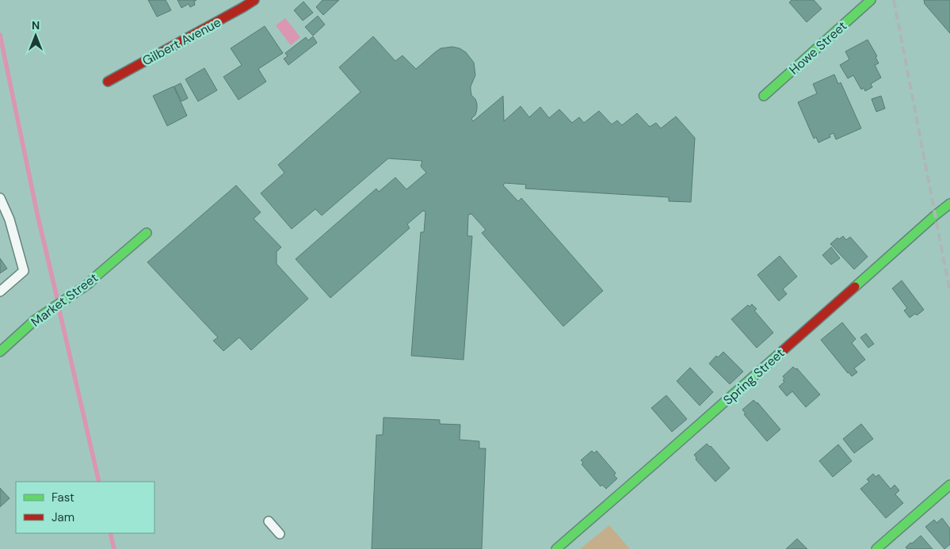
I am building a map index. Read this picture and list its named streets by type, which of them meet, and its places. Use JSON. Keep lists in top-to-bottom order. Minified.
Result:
{"streets":{"street":["Gilbert Avenue","Howe Street","Market Street","Spring Street"]},"legend":["Fast","Jam"],"north":"top"}
